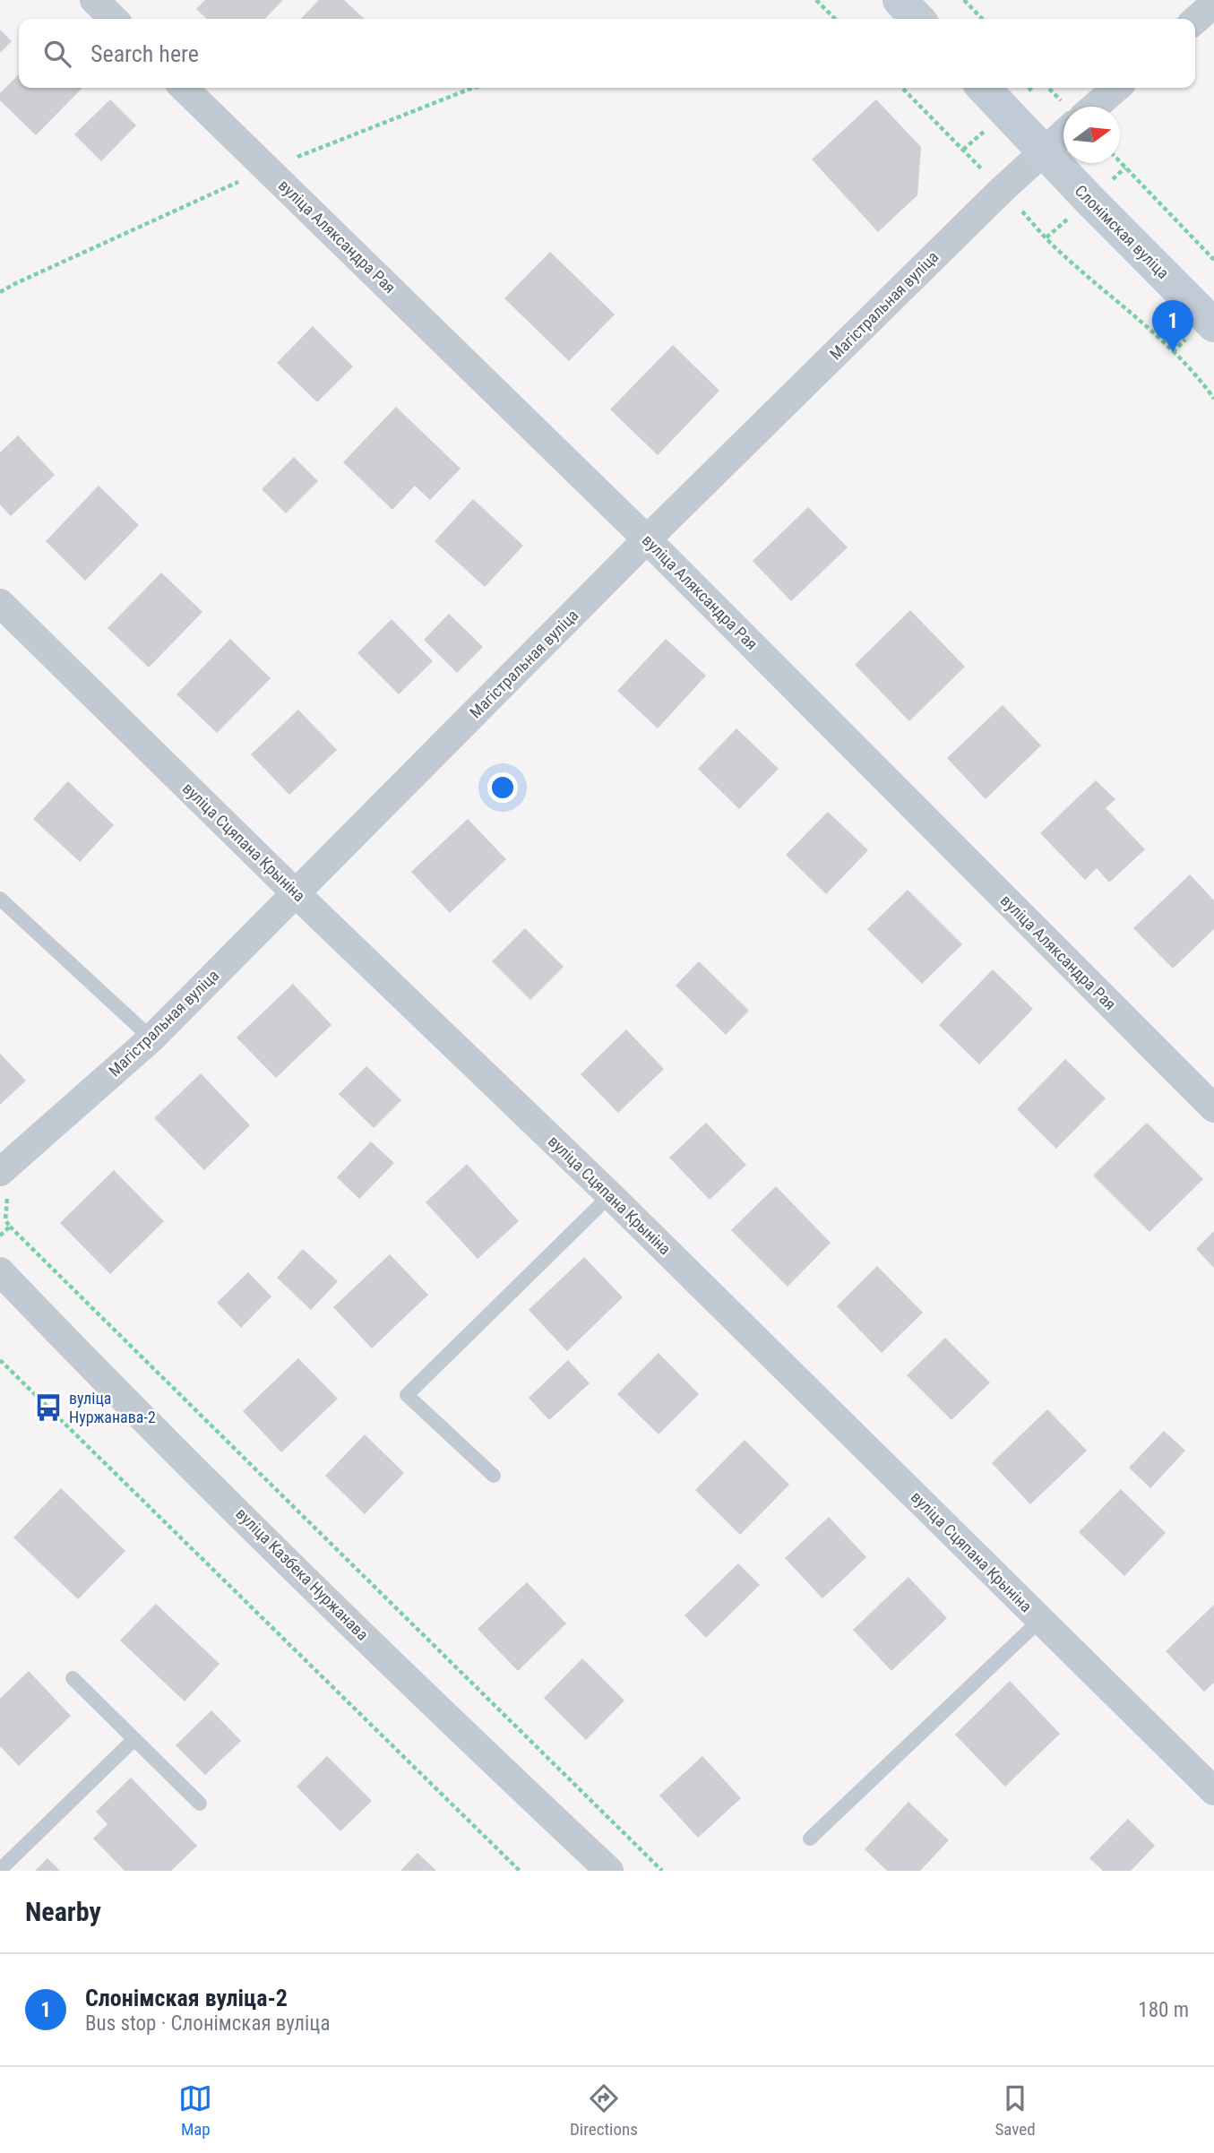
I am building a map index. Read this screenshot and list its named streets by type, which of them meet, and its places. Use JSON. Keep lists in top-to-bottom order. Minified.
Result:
{"streets":{"street":["Слонімская вуліца","вуліца Аляксандра Рая","Магістральная вуліца","вуліца Сцяпана Крыніна","вуліца Казбека Нуржанава"]},"crossings":[["Слонімская вуліца","Магістральная вуліца"],["вуліца Аляксандра Рая","Магістральная вуліца"],["Магістральная вуліца","вуліца Сцяпана Крыніна"]],"places":{"bus stop":["вуліца Нуржанава-2"]},"north":"right","page":{"search":"Search here","pins":"1","heading":"Nearby","list":[{"mark":"1","name":"Слонімская вуліца-2","note":"Bus stop · Слонімская вуліца","value":"180 m"}],"nav":["Map","Directions","Saved"]}}
